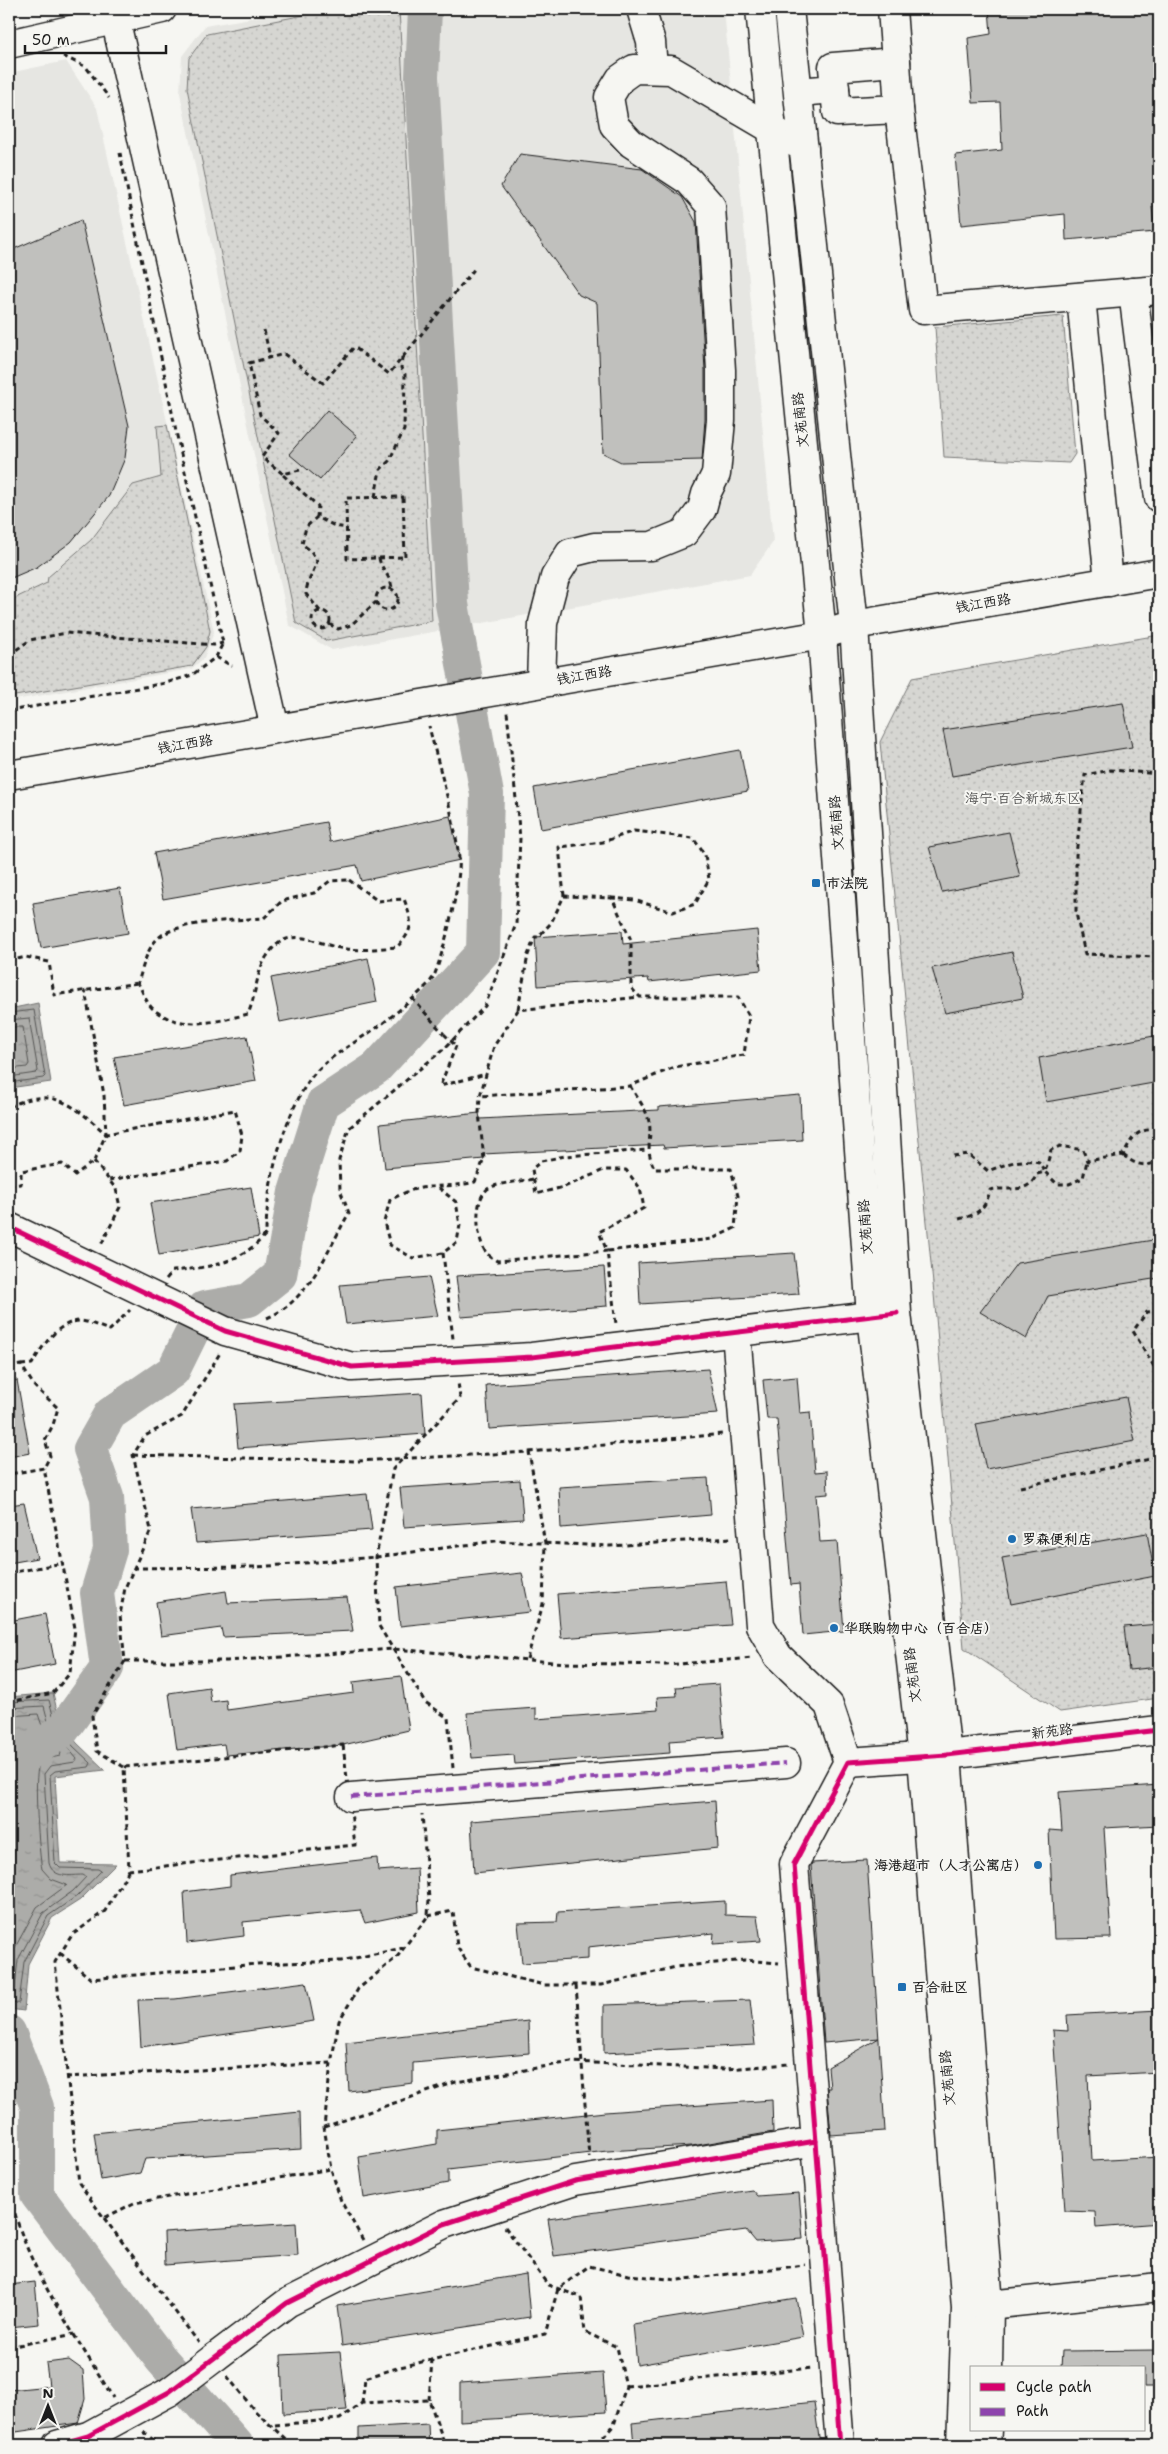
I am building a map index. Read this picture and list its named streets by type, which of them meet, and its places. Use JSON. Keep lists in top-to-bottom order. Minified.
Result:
{"streets":{"main road":["文苑南路","钱江西路","新苑路"]},"crossings":[["文苑南路","钱江西路"],["文苑南路","新苑路"]],"parks":["海宁·百合新城东区"],"places":{"transit":["市法院","百合社区"],"other":["罗森便利店","华联购物中心（百合店）","海港超市（人才公寓店）"]},"legend":["Cycle path","Path"],"scale_bar":"50 m","north":"top"}
